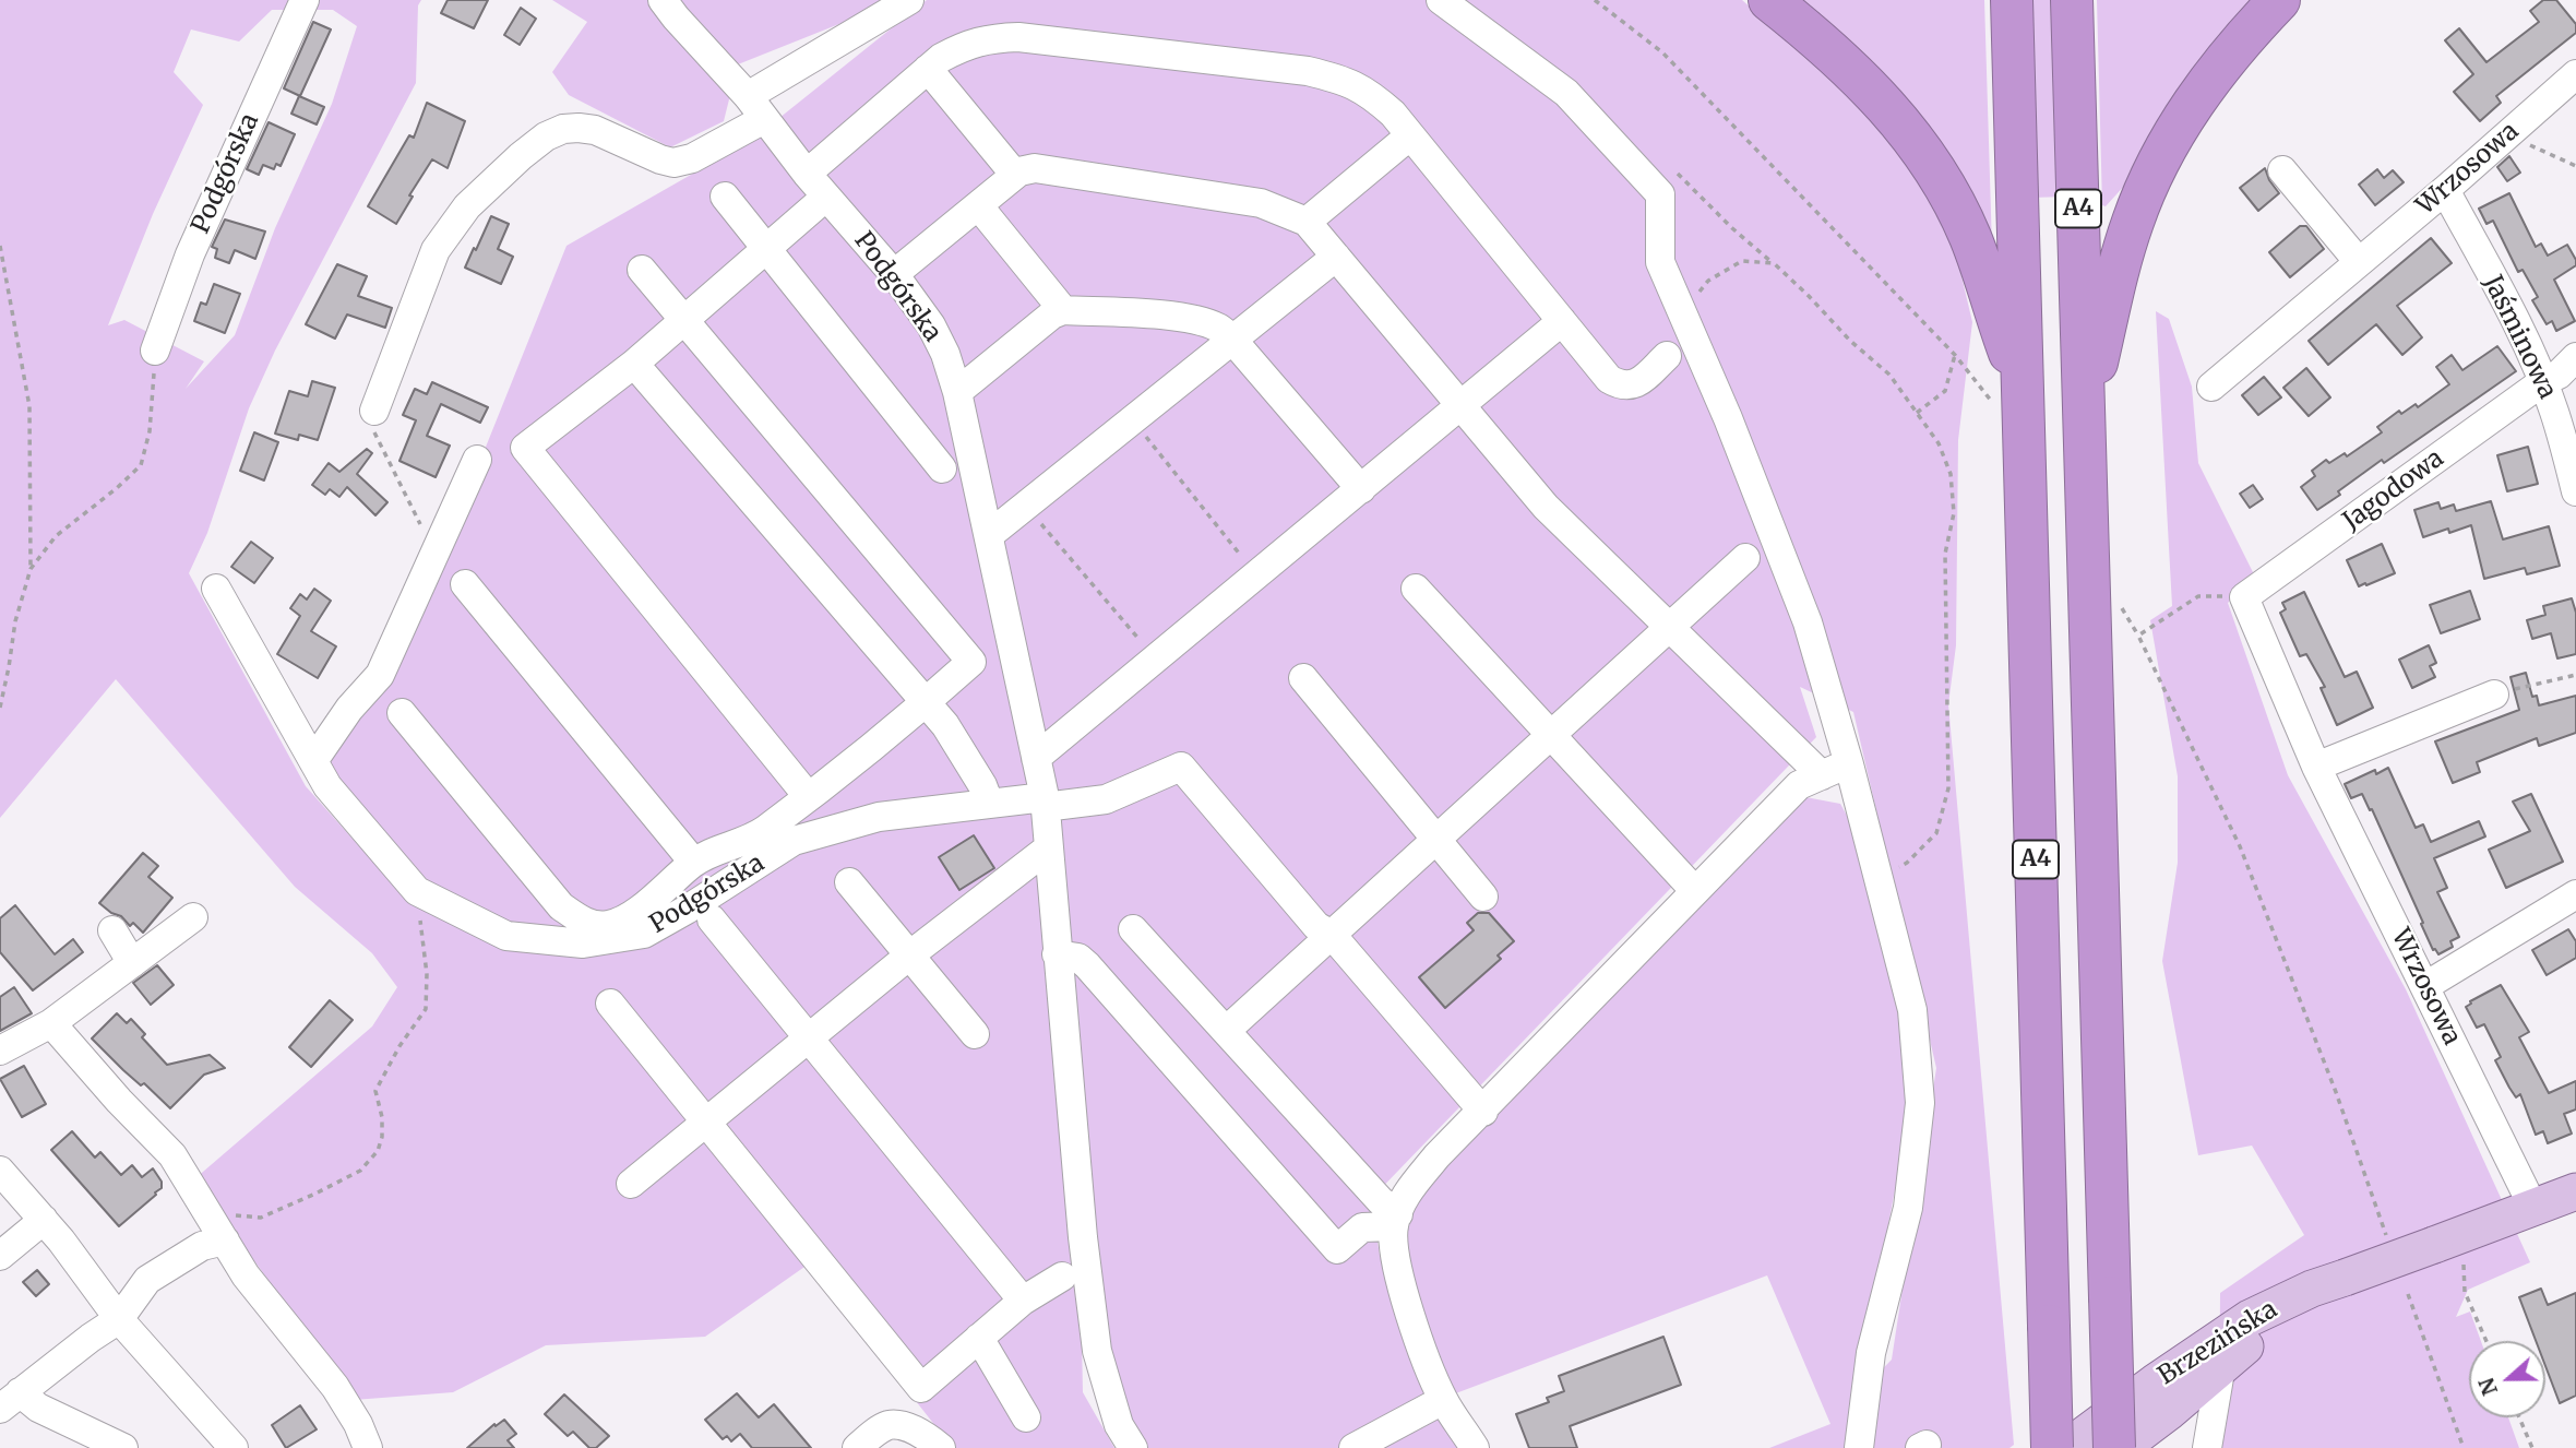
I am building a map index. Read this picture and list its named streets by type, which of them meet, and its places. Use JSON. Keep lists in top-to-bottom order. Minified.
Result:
{"streets":{"highway":["A4"],"main road":["Brzezińska"],"street":["Wrzosowa","Podgórska","Jaśminowa","Jagodowa"]},"crossings":[["Wrzosowa","Jaśminowa"],["Wrzosowa","Jagodowa"],["Wrzosowa","Brzezińska"],["Jaśminowa","Jagodowa"]],"north":"left"}
